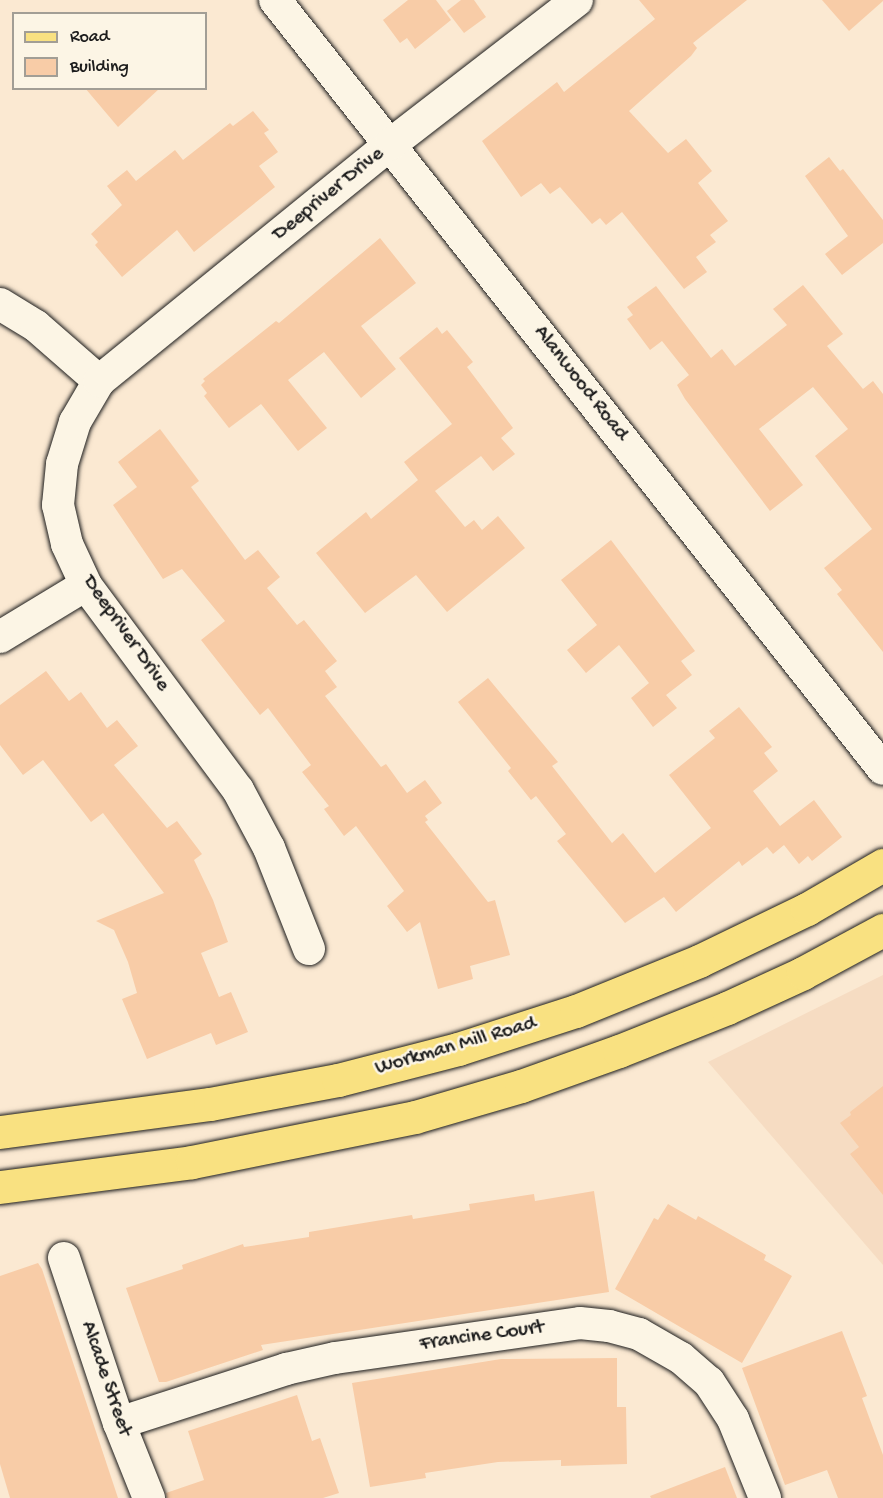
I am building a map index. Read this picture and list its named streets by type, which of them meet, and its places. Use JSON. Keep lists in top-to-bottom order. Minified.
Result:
{"streets":{"main road":["Workman Mill Road"],"street":["Deepriver Drive","Alanwood Road","Francine Court","Alcade Street"]},"crossings":[["Deepriver Drive","Alanwood Road"],["Francine Court","Alcade Street"]],"legend":["Road","Building"]}
